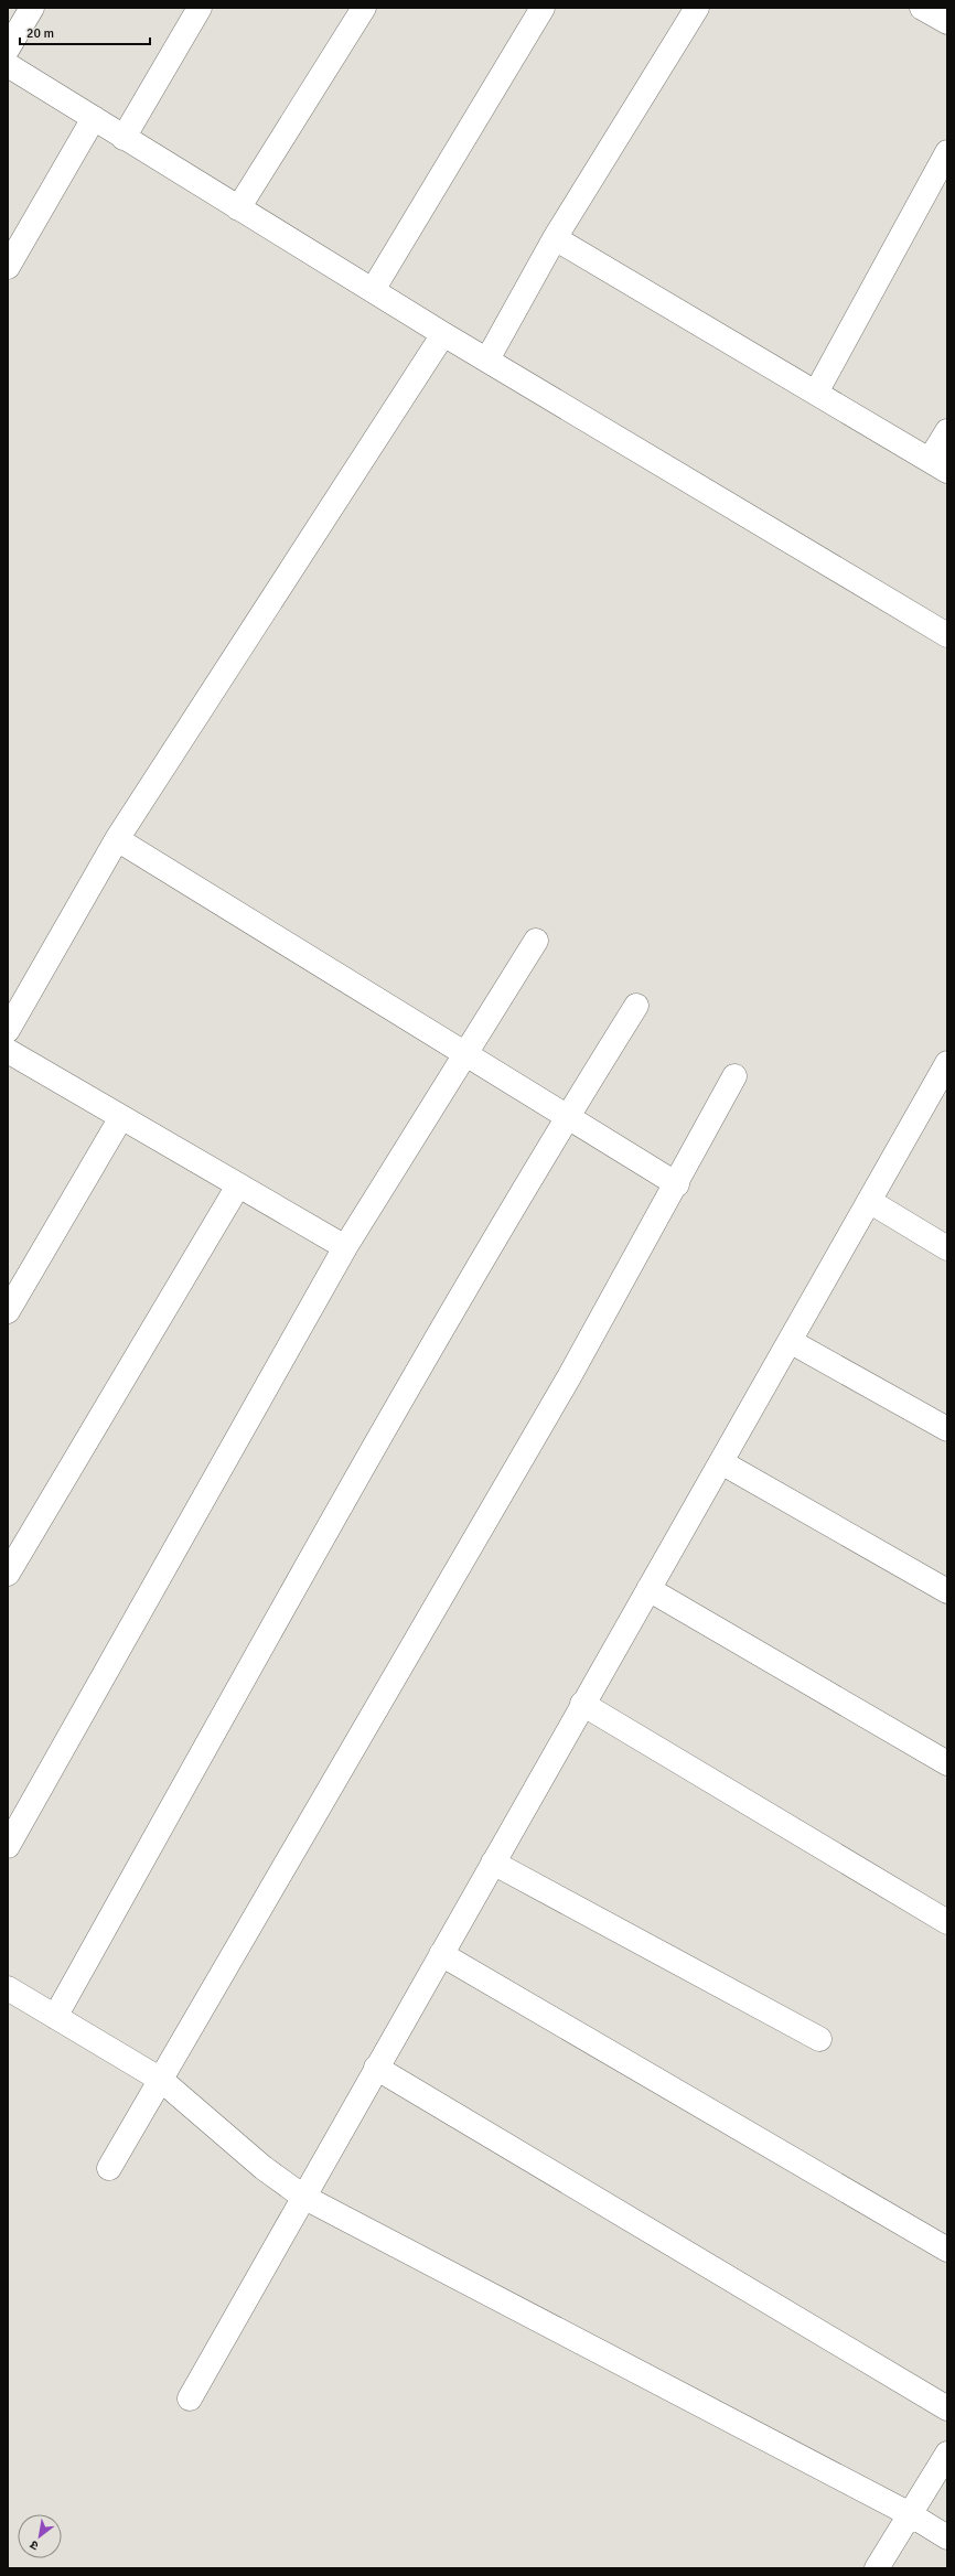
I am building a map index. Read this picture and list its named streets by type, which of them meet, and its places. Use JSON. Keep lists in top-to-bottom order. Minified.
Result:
{"scale_bar":"20 m","north":"bottom left"}
